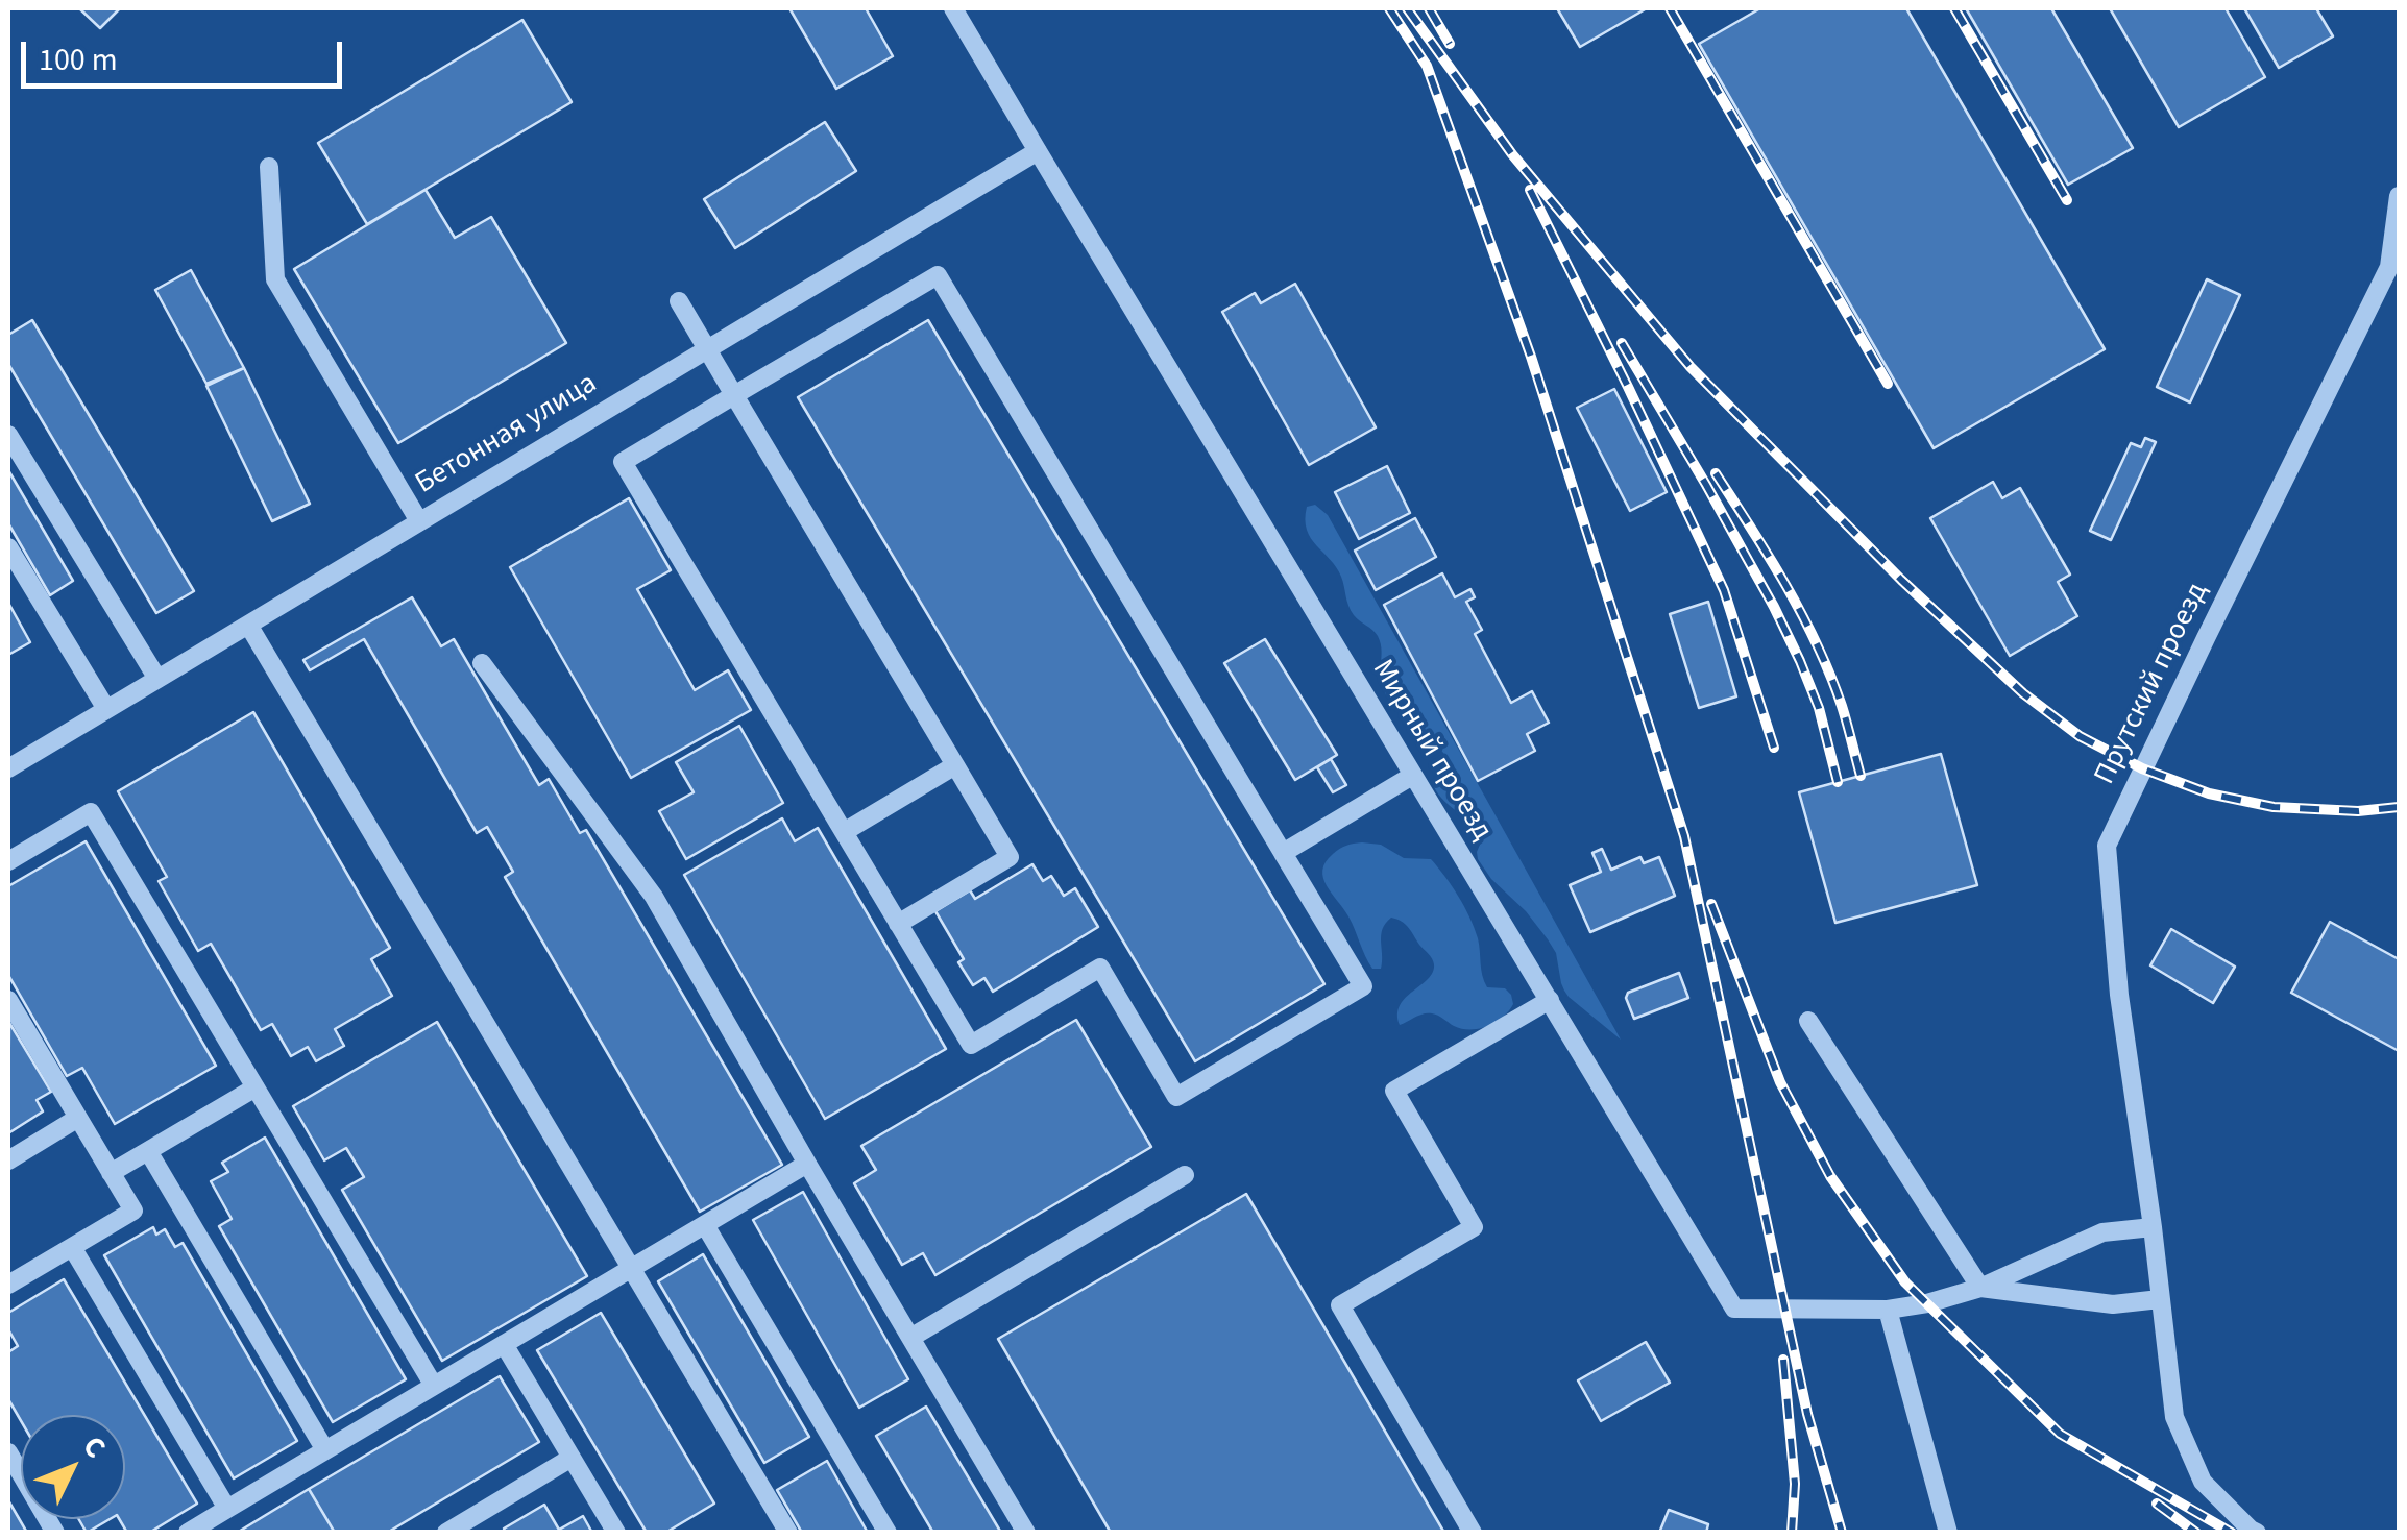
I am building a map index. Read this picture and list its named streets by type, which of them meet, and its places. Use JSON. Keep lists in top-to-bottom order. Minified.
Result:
{"streets":{"street":["Бетонная улица","Прутский проезд","Мирный проезд"]},"crossings":[["Бетонная улица","Мирный проезд"]],"scale_bar":"100 m","north":"top right"}
